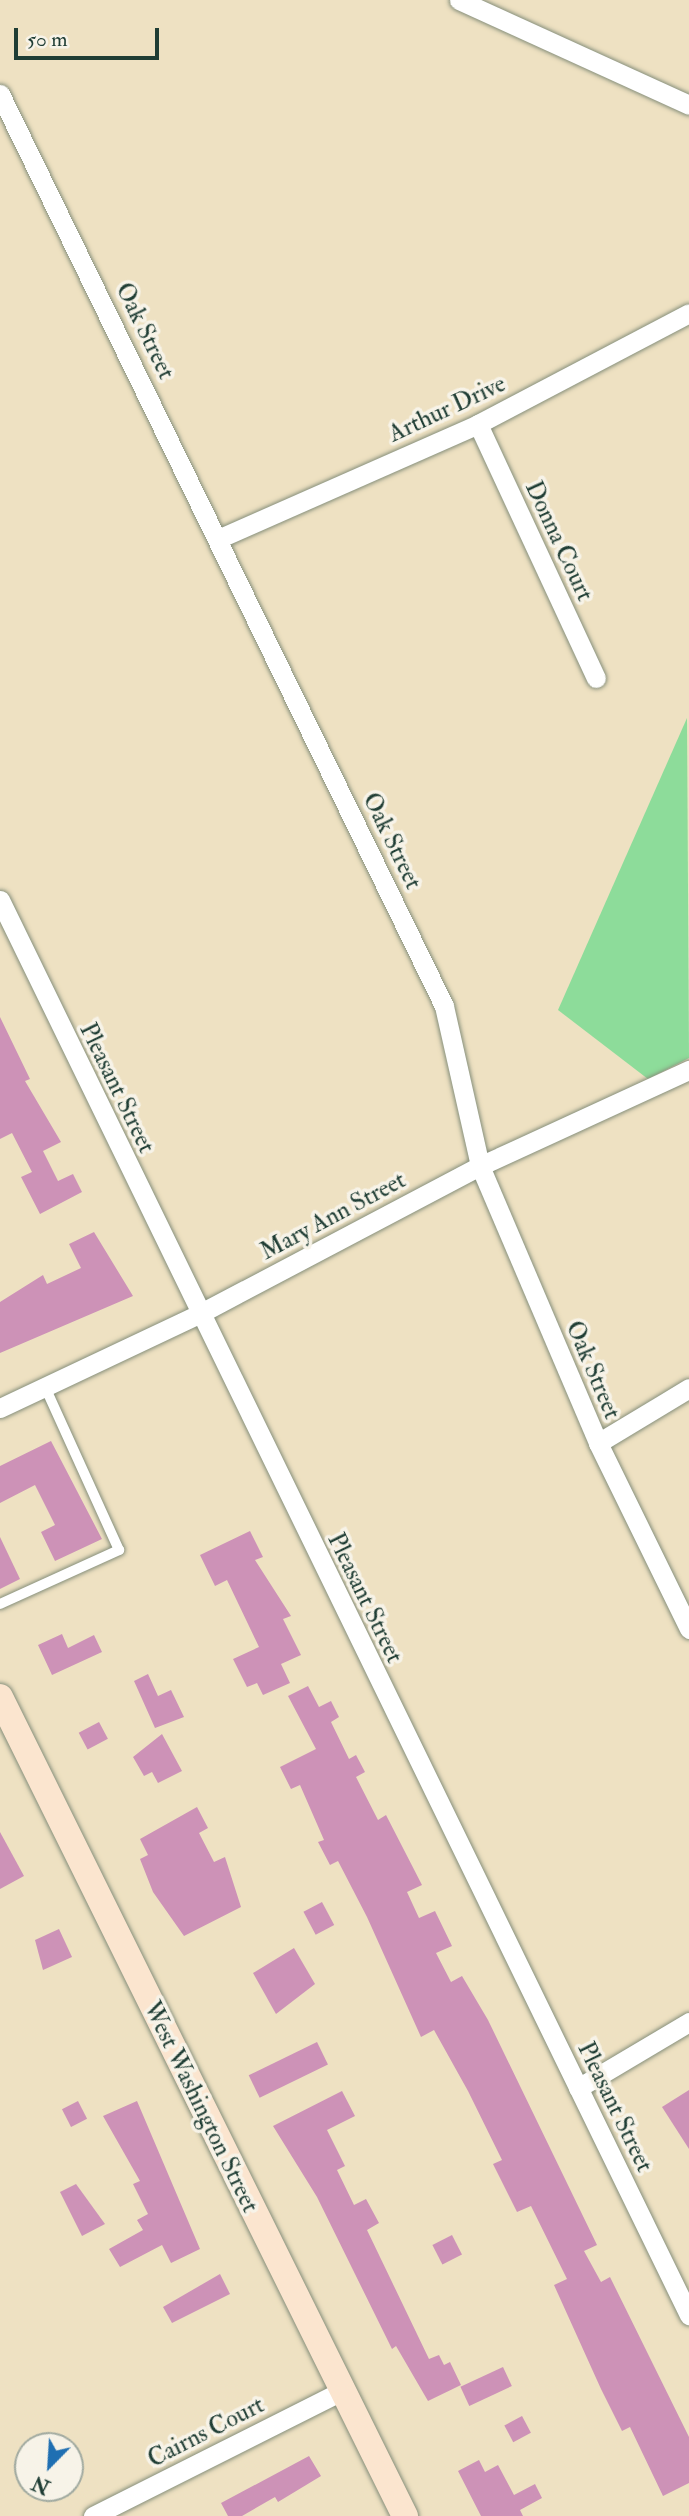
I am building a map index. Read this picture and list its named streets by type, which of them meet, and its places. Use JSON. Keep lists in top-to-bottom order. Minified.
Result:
{"streets":{"main road":["West Washington Street"],"street":["Oak Street","Arthur Drive","Donna Court","Pleasant Street","Mary Ann Street","Cairns Court"]},"crossings":[["Oak Street","Arthur Drive"],["Oak Street","Mary Ann Street"],["Arthur Drive","Donna Court"],["Pleasant Street","Mary Ann Street"],["West Washington Street","Cairns Court"]],"scale_bar":"50 m","north":"bottom left"}
